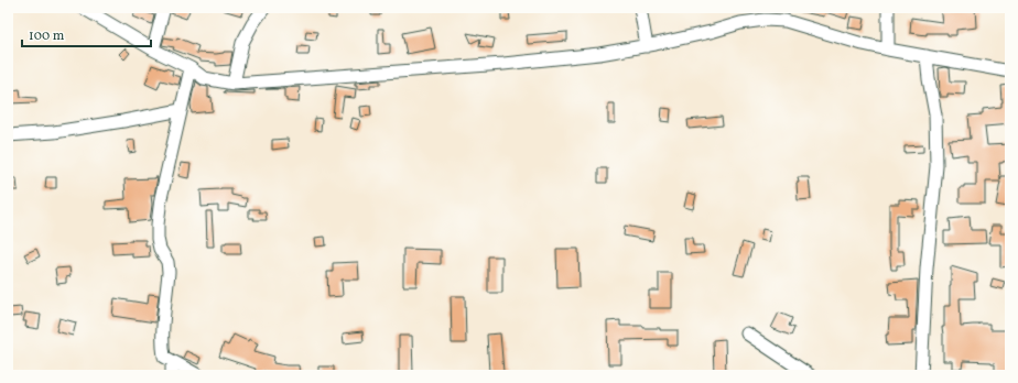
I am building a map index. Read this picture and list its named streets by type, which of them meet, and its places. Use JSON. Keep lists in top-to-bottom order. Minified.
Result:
{"scale_bar":"100 m"}
